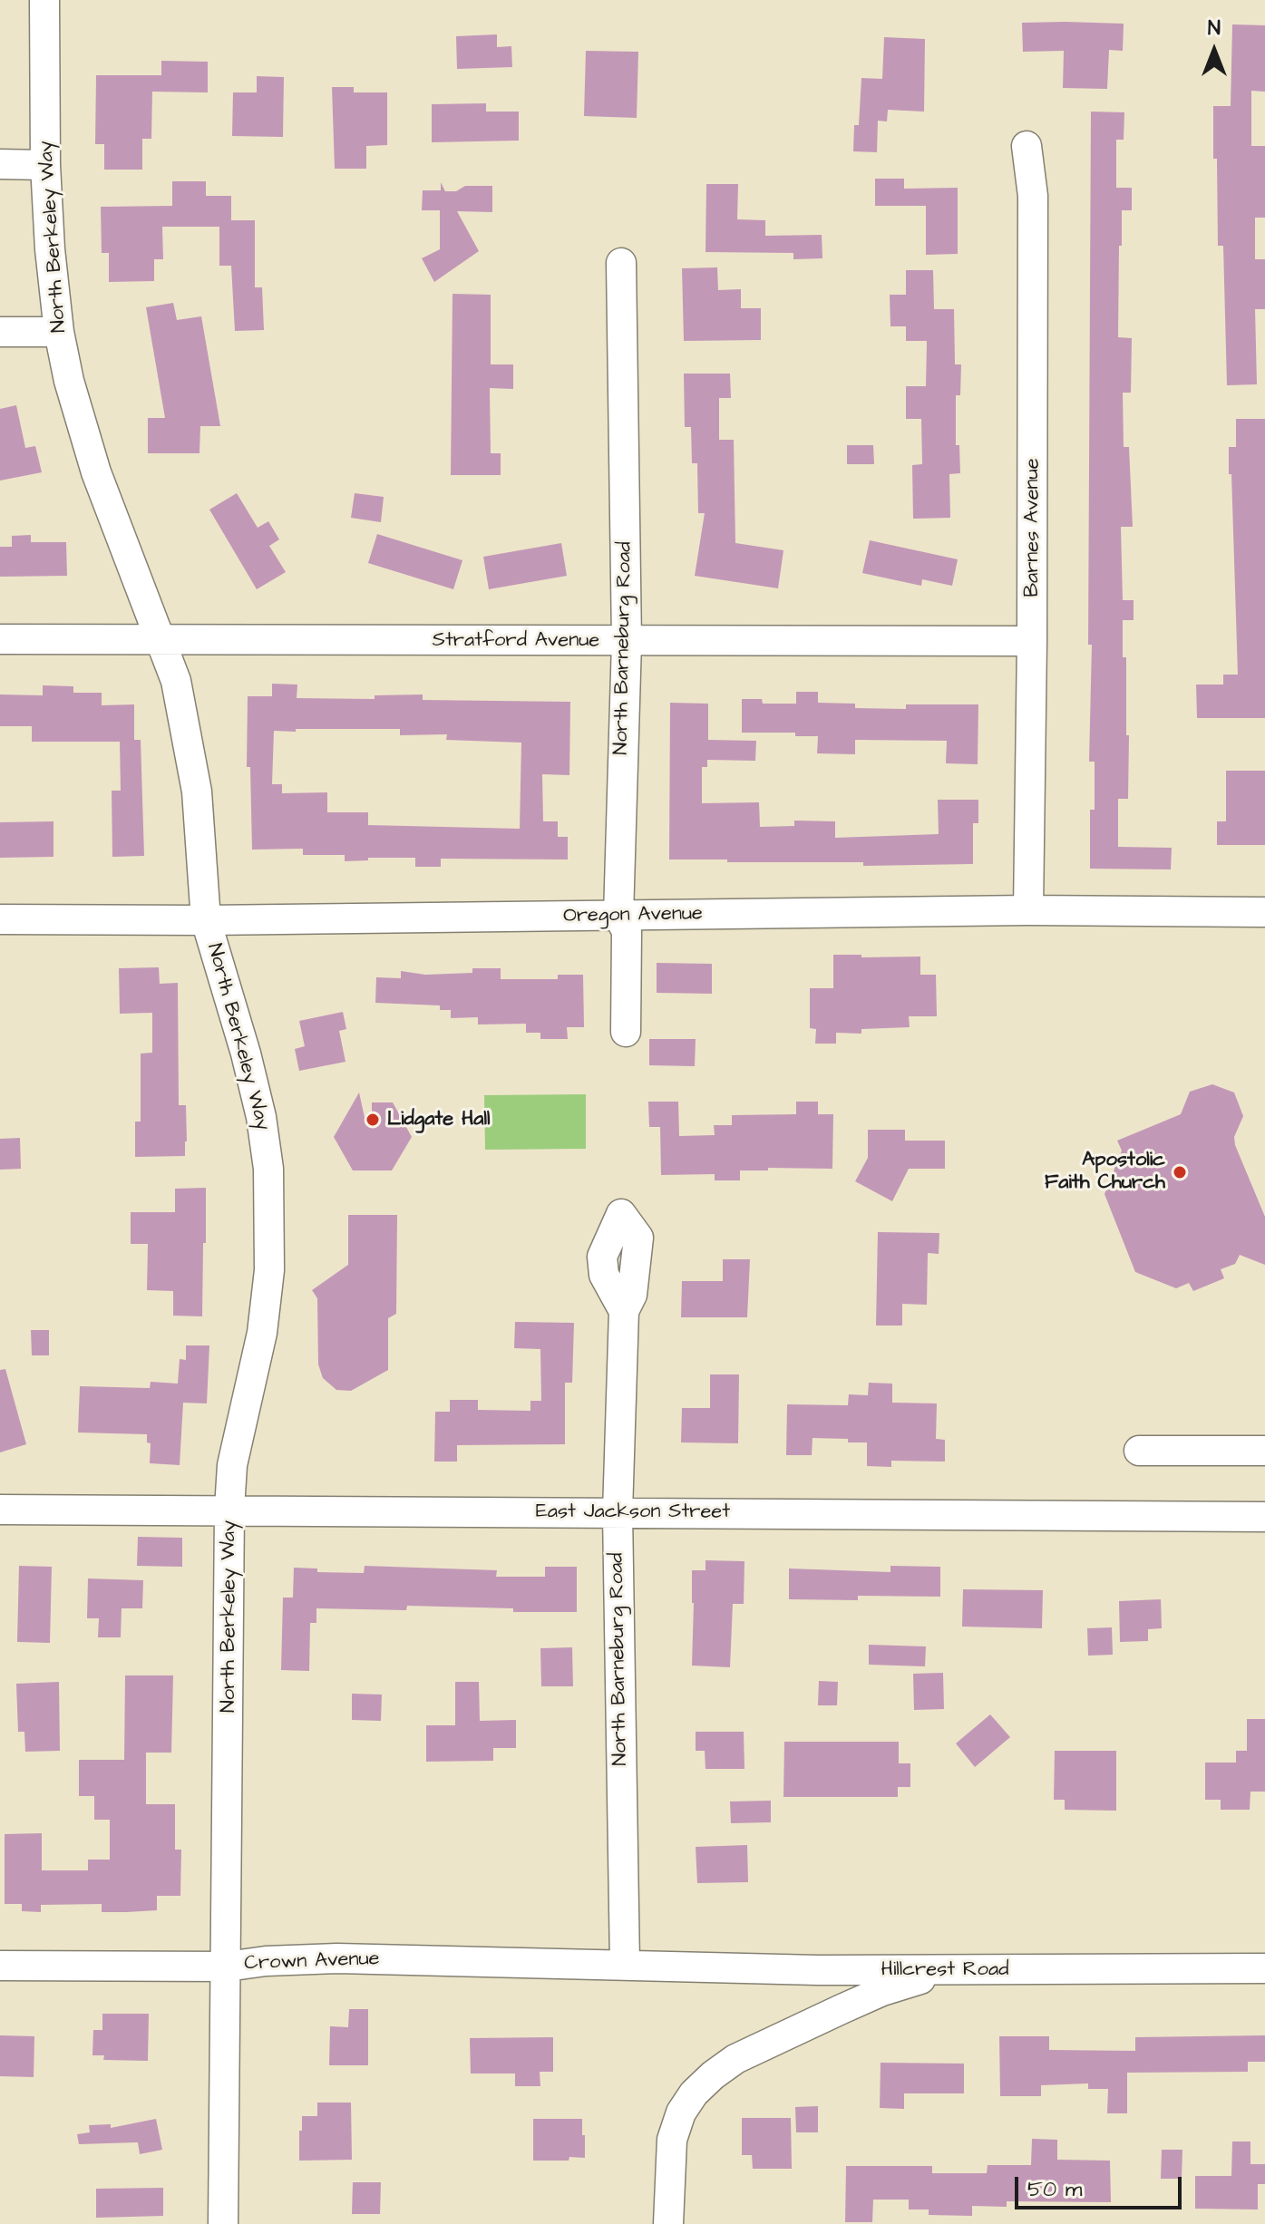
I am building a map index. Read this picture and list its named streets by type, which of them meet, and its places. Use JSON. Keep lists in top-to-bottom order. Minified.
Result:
{"streets":{"street":["North Berkeley Way","Barnes Avenue","Stratford Avenue","North Barneburg Road","Oregon Avenue","East Jackson Street","Crown Avenue","Hillcrest Road"]},"crossings":[["North Berkeley Way","Stratford Avenue"],["North Berkeley Way","Oregon Avenue"],["North Berkeley Way","East Jackson Street"],["North Berkeley Way","Crown Avenue"],["Barnes Avenue","Stratford Avenue"],["Barnes Avenue","Oregon Avenue"],["Stratford Avenue","North Barneburg Road"],["North Barneburg Road","Oregon Avenue"],["North Barneburg Road","East Jackson Street"],["North Barneburg Road","Crown Avenue"],["North Barneburg Road","Hillcrest Road"],["Crown Avenue","Hillcrest Road"]],"places":["Lidgate Hall","Apostolic Faith Church"],"scale_bar":"50 m","north":"top"}
